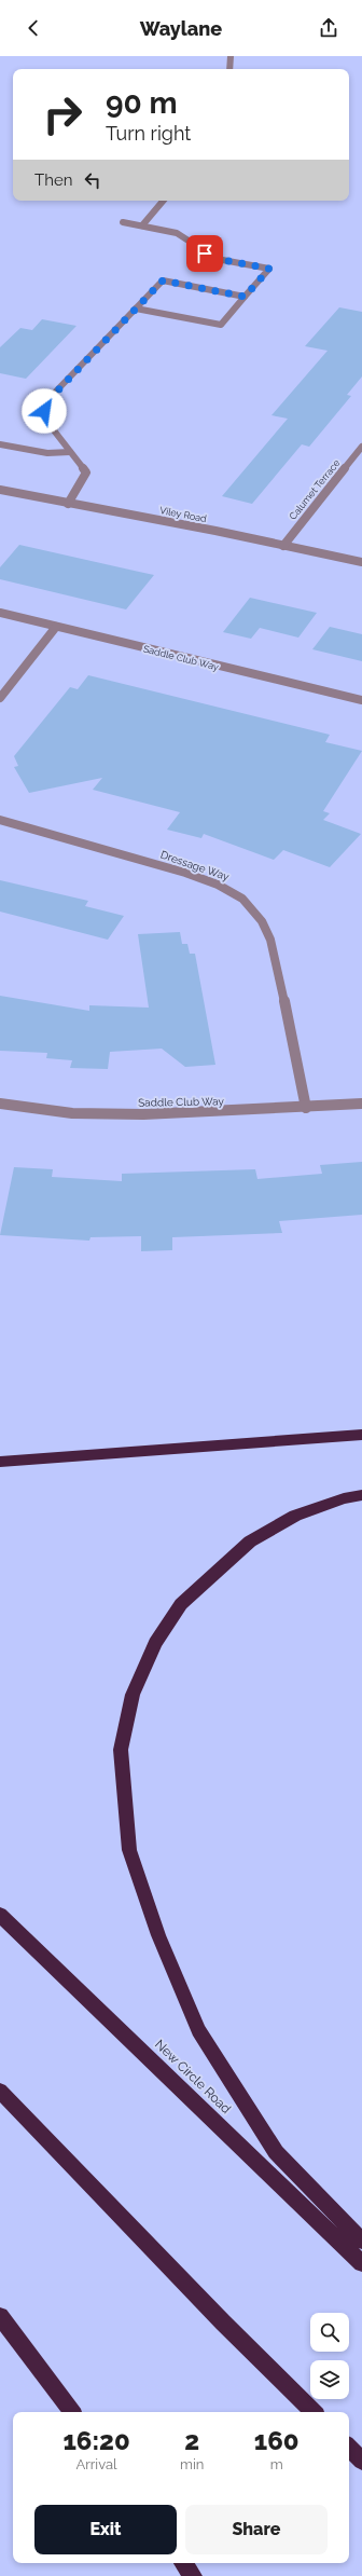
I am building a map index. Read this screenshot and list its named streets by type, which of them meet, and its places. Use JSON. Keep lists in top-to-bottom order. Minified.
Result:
{"streets":{"highway":["New Circle Road"],"street":["Calumet Terrace","Viley Road","Saddle Club Way","Dressage Way"]},"crossings":[["Calumet Terrace","Viley Road"],["Saddle Club Way","Dressage Way"]],"page":{"header":"Waylane","turn":["90 m","Turn right"],"then":"Then","eta":["16:20","Arrival","2","min","160","m"],"buttons":["Exit","Share"]}}
